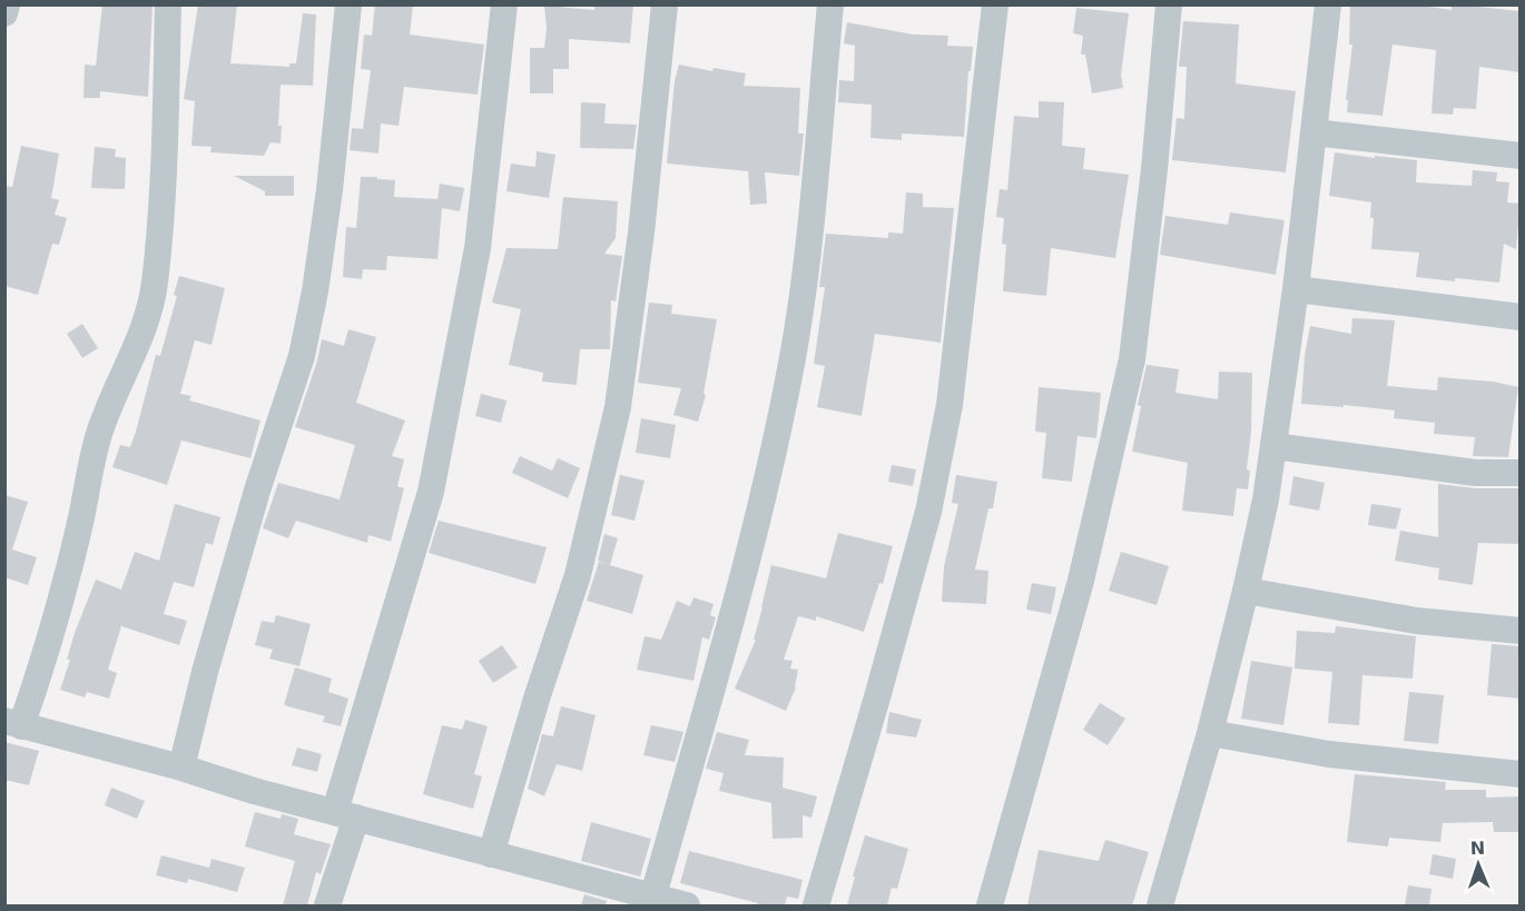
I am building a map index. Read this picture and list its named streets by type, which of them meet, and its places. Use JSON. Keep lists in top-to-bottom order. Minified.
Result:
{"north":"top"}
